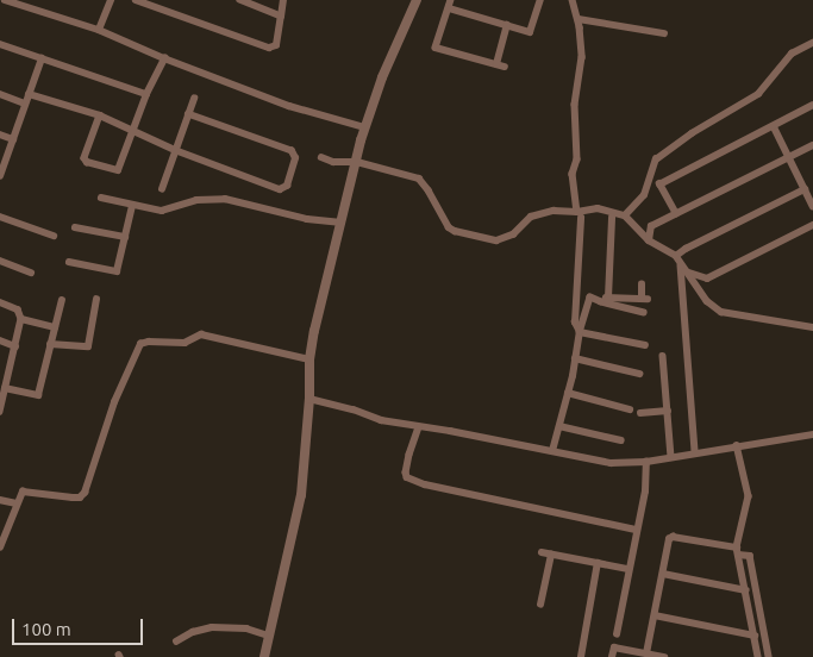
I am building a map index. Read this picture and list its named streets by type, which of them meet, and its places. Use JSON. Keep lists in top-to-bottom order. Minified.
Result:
{"scale_bar":"100 m"}
